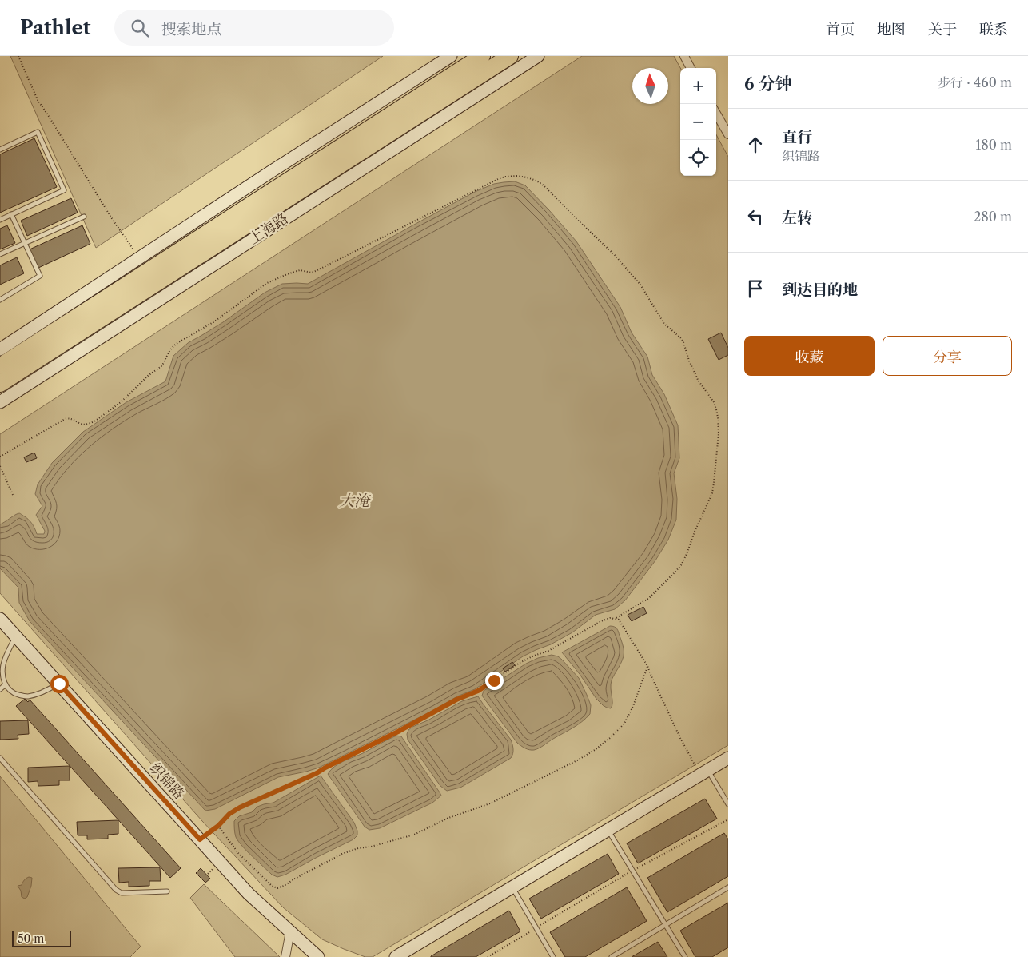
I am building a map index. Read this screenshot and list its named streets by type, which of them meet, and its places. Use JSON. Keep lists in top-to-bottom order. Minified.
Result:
{"streets":{"highway":["上海路"],"main road":["织锦路"]},"water":["大淹"],"scale_bar":"50 m","north":"top","page":{"header":"Pathlet","search":"搜索地点","nav":["首页","地图","关于","联系"],"heading":["6 分钟","步行 · 460 m"],"map_buttons":["+","−"],"list":[["直行","织锦路","180 m"],["左转","280 m"],"到达目的地"],"buttons":["收藏","分享"],"scale":"50 m"}}
